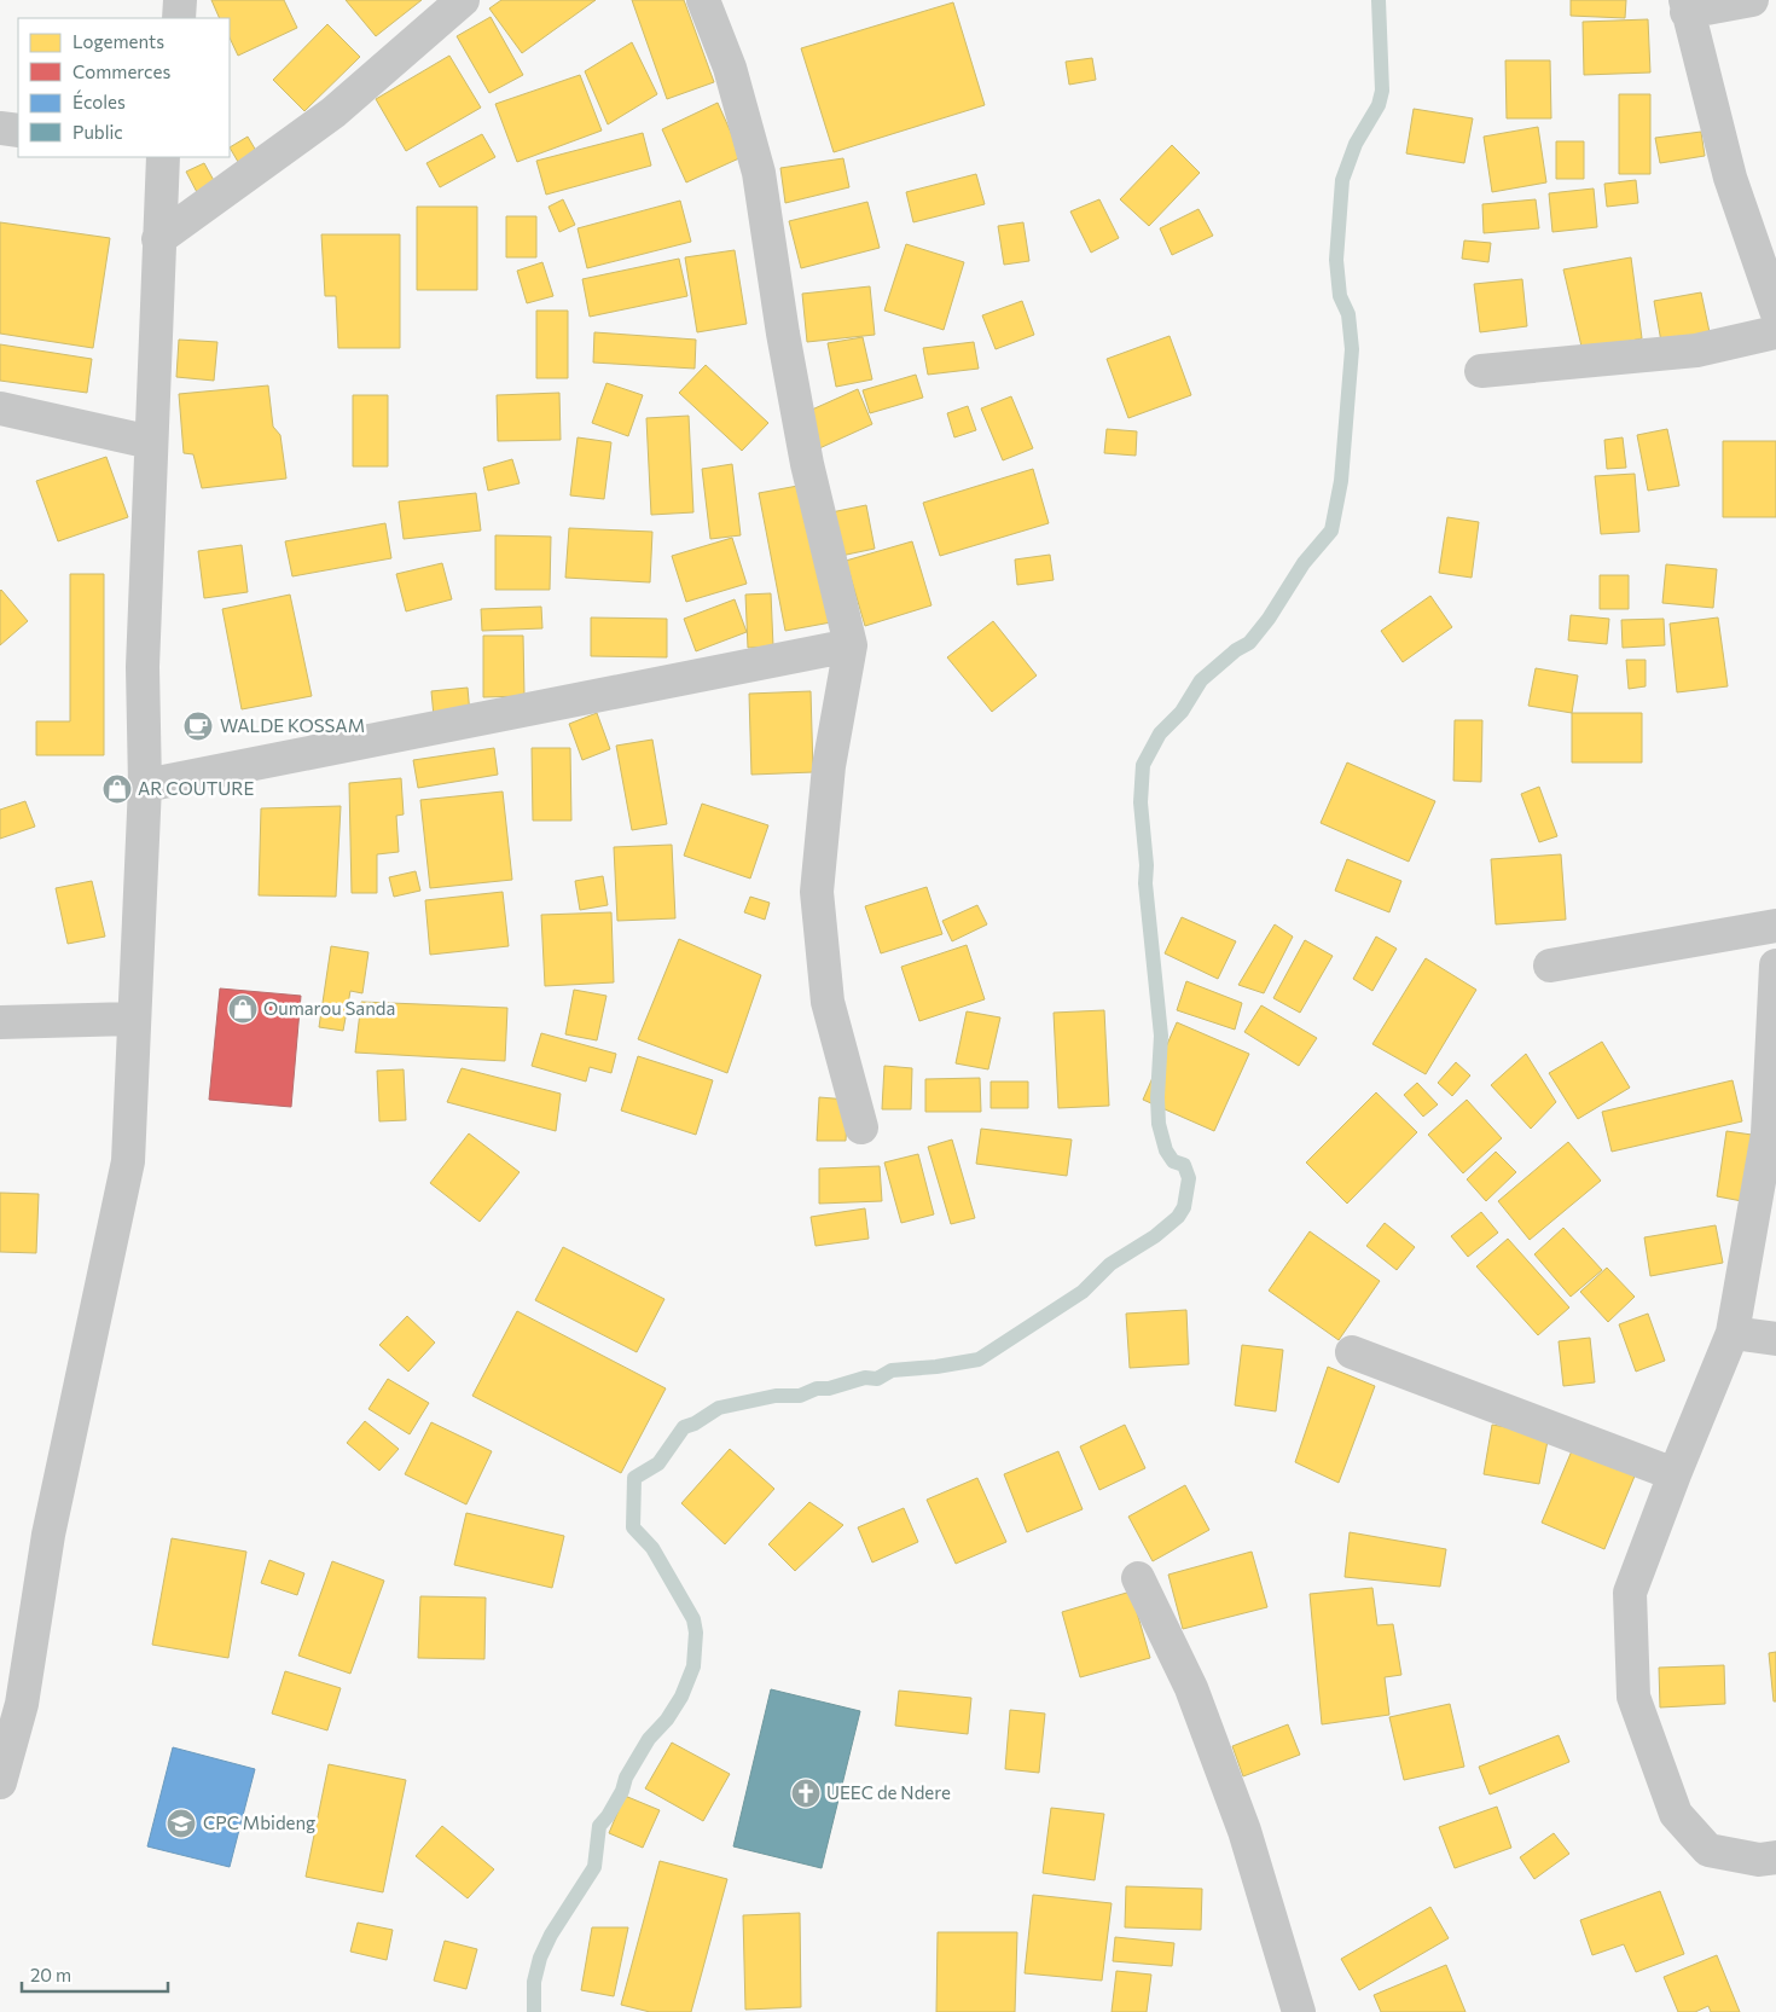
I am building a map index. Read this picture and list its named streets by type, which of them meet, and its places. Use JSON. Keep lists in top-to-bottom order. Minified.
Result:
{"places":{"cafe":["WALDE KOSSAM"],"shop":["AR COUTURE","Oumarou Sanda"],"church":["UEEC de Ndere"],"school or university":["CPC Mbideng"]},"legend":["Logements","Commerces","Écoles","Public"],"scale_bar":"20 m"}
